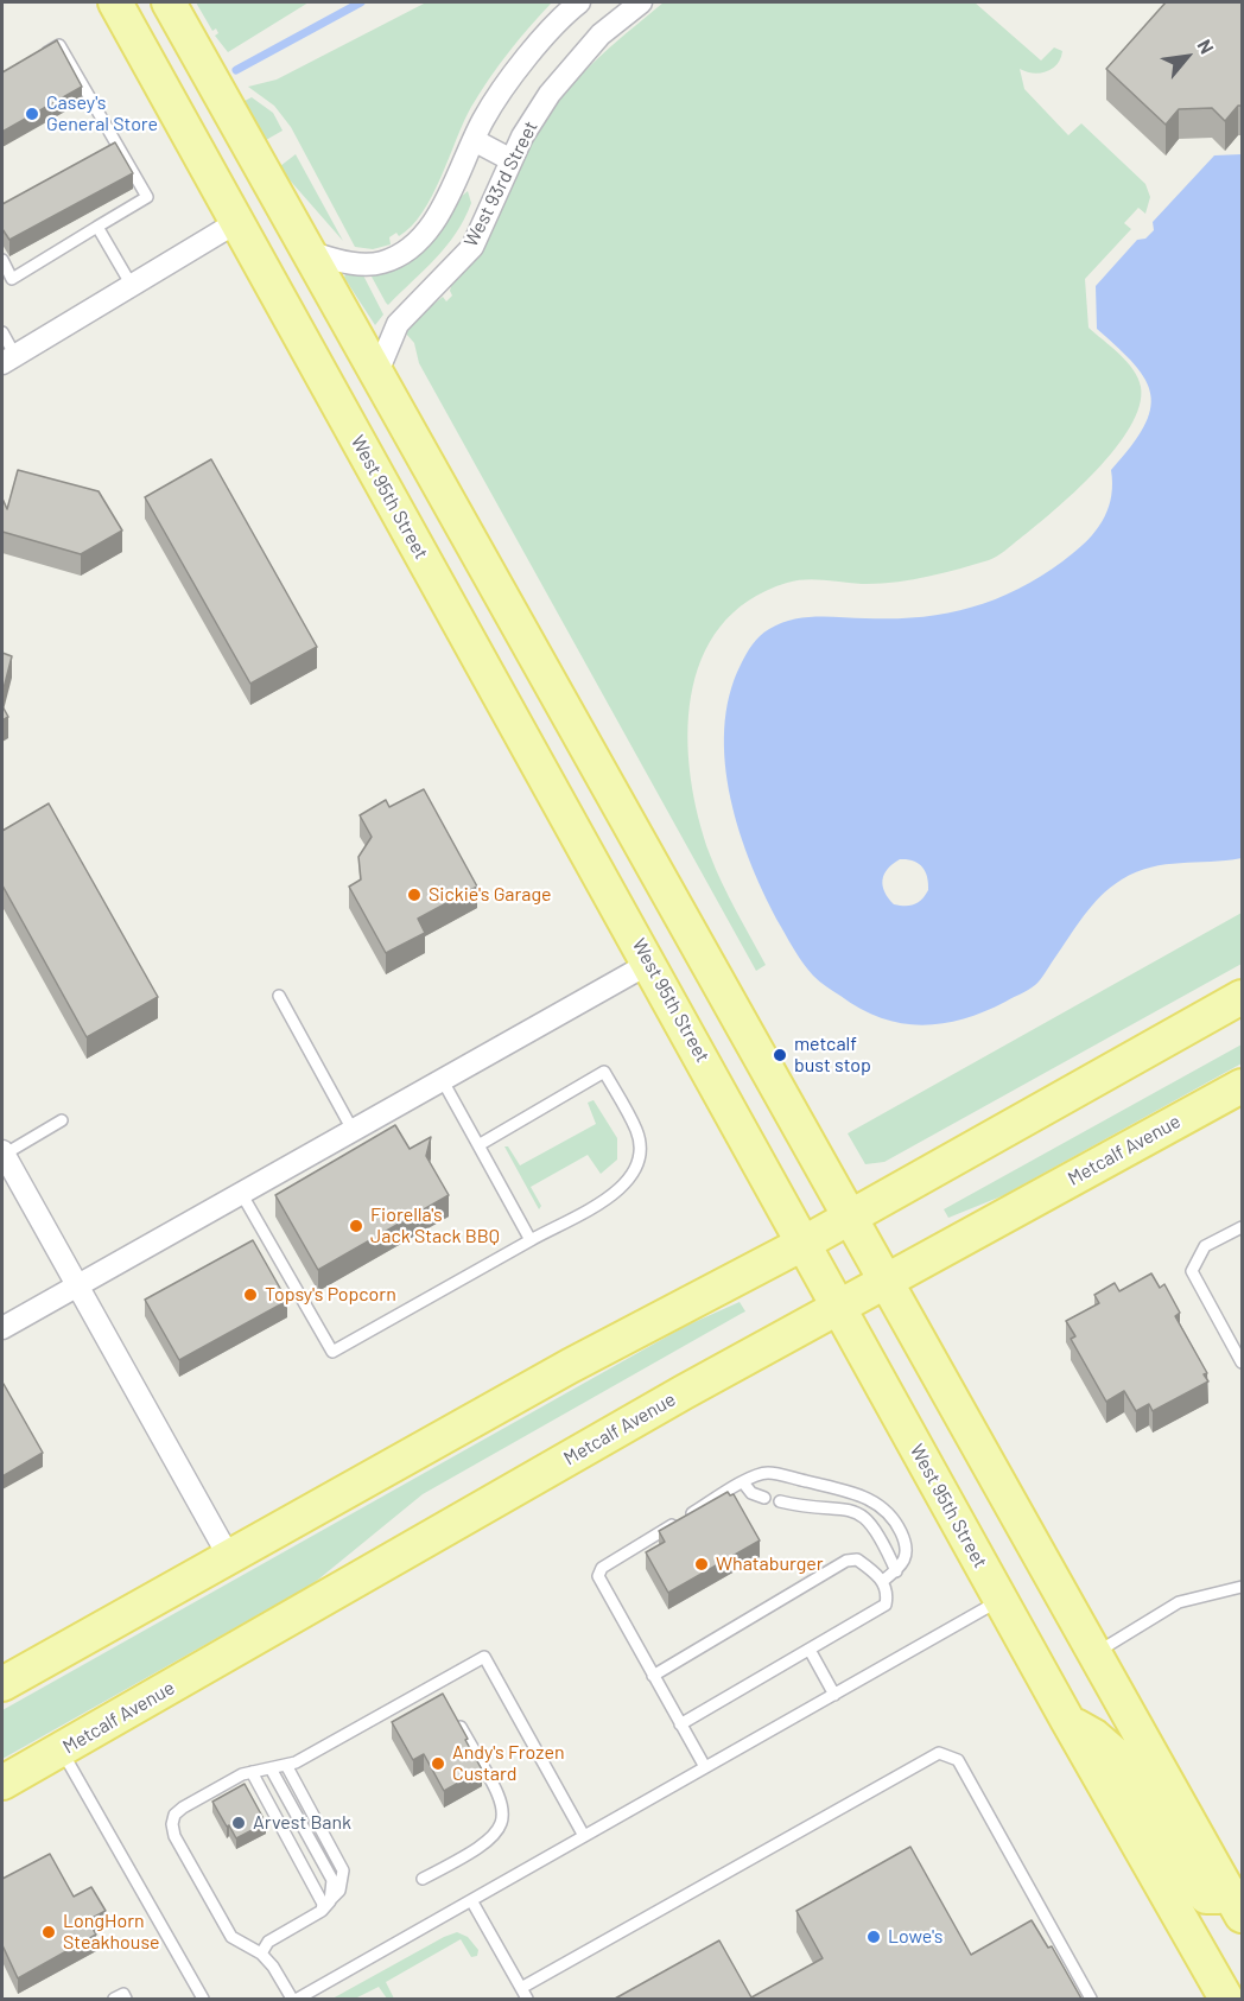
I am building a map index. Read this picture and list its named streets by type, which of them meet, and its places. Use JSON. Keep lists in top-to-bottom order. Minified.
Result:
{"streets":{"main road":["West 95th Street","Metcalf Avenue"],"street":["West 93rd Street"]},"crossings":[["West 95th Street","Metcalf Avenue"]],"places":["Casey's General Store","Sickie's Garage","metcalf bust stop","Fiorella's Jack Stack BBQ","Topsy's Popcorn","Whataburger","Andy's Frozen Custard","Arvest Bank","LongHorn Steakhouse","Lowe's"],"north":"top right"}
